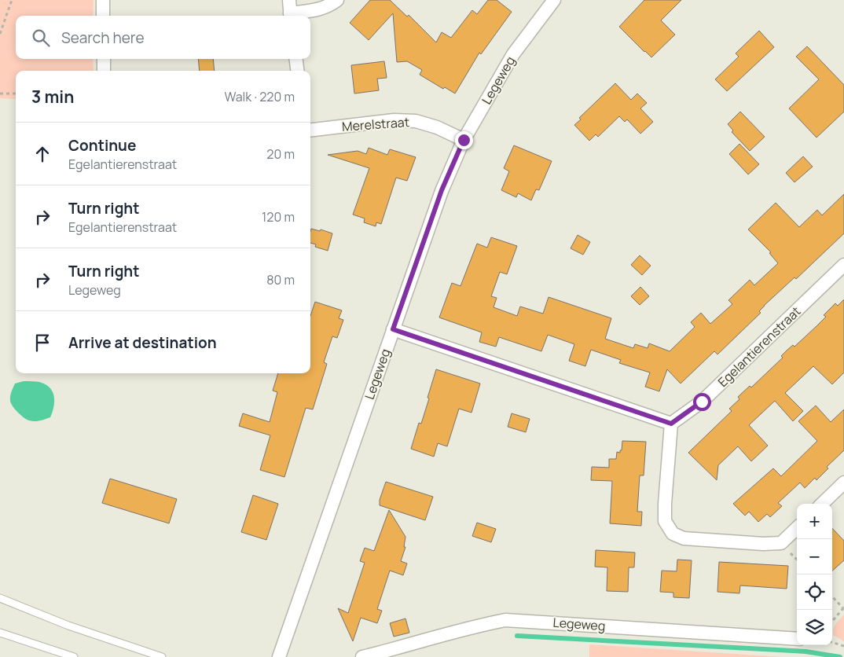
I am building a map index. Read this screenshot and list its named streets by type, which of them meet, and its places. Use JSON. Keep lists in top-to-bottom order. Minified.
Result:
{"streets":{"street":["Legeweg","Merelstraat","Egelantierenstraat"]},"crossings":[["Legeweg","Merelstraat"]],"page":{"search":"Search here","heading":["3 min","Walk · 220 m"],"list":[["Continue","Egelantierenstraat","20 m"],["Turn right","Egelantierenstraat","120 m"],["Turn right","Legeweg","80 m"],"Arrive at destination"],"map_buttons":["+","−"]}}
